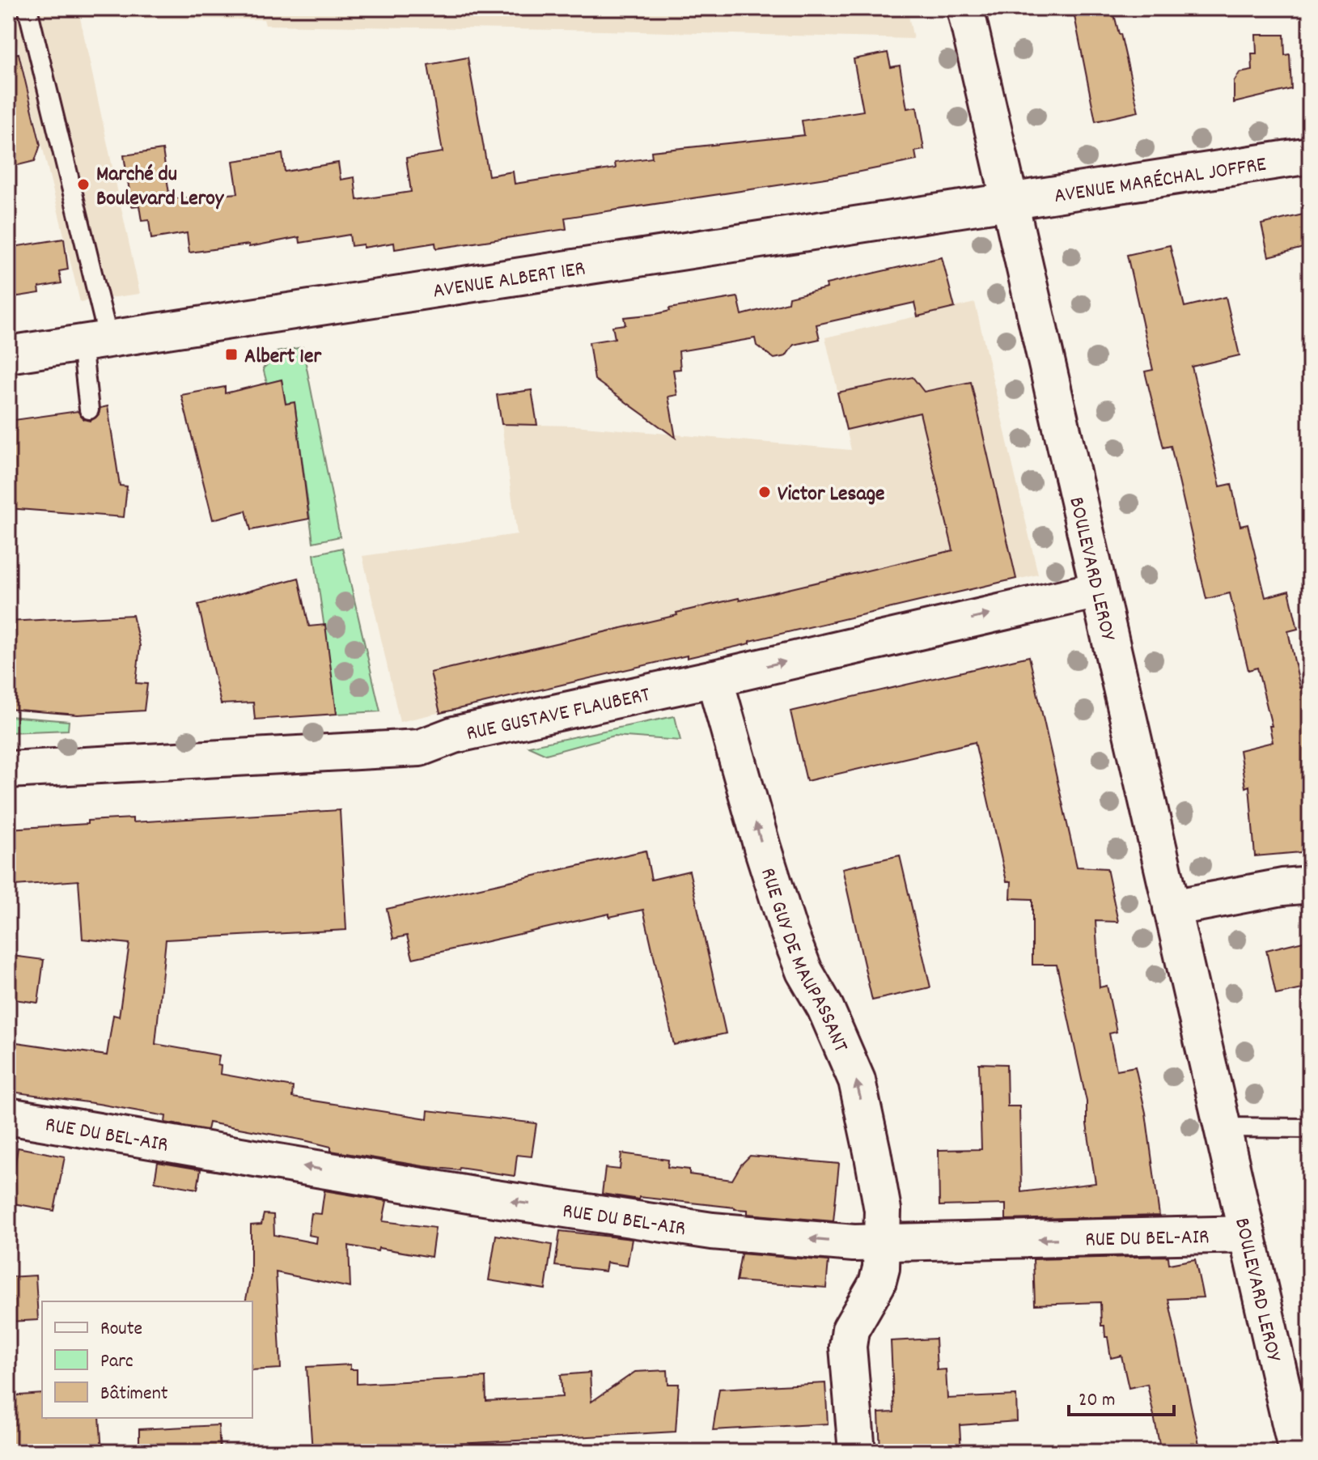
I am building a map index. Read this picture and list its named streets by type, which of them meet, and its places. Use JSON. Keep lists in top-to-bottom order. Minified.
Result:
{"streets":{"street":["AVENUE MARÉCHAL JOFFRE","AVENUE ALBERT 1ER","BOULEVARD LEROY","RUE GUSTAVE FLAUBERT","RUE GUY DE MAUPASSANT","RUE DU BEL-AIR"]},"crossings":[["AVENUE MARÉCHAL JOFFRE","AVENUE ALBERT 1ER"],["AVENUE MARÉCHAL JOFFRE","BOULEVARD LEROY"],["AVENUE ALBERT 1ER","BOULEVARD LEROY"],["BOULEVARD LEROY","RUE GUSTAVE FLAUBERT"],["BOULEVARD LEROY","RUE DU BEL-AIR"],["RUE GUSTAVE FLAUBERT","RUE GUY DE MAUPASSANT"],["RUE GUY DE MAUPASSANT","RUE DU BEL-AIR"]],"one_way":["RUE GUSTAVE FLAUBERT","RUE GUY DE MAUPASSANT","RUE DU BEL-AIR"],"places":{"other":["Marché du Boulevard Leroy","Victor Lesage"],"transit":["Albert 1er"]},"legend":["Route","Parc","Bâtiment"],"scale_bar":"20 m"}
